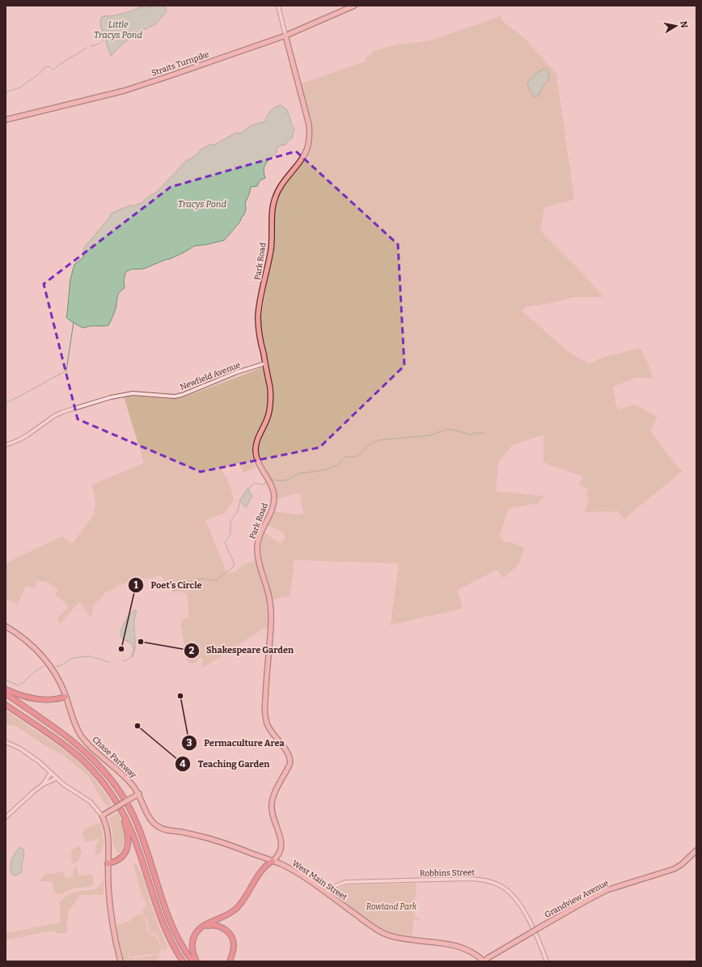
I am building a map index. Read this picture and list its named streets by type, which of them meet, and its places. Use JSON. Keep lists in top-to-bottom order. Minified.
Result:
{"streets":{"main road":["Straits Turnpike","Park Road","Chase Parkway","West Main Street","Grandview Avenue"],"street":["Newfield Avenue","Robbins Street"]},"crossings":[["Straits Turnpike","Park Road"],["Park Road","Newfield Avenue"],["Park Road","West Main Street"],["Chase Parkway","West Main Street"],["Robbins Street","West Main Street"],["West Main Street","Grandview Avenue"]],"water":["Little Tracys Pond","Tracys Pond"],"parks":["Rowland Park"],"places":["Shakespeare Garden","Poet's Circle","Permaculture Area","Teaching Garden"],"north":"right"}
